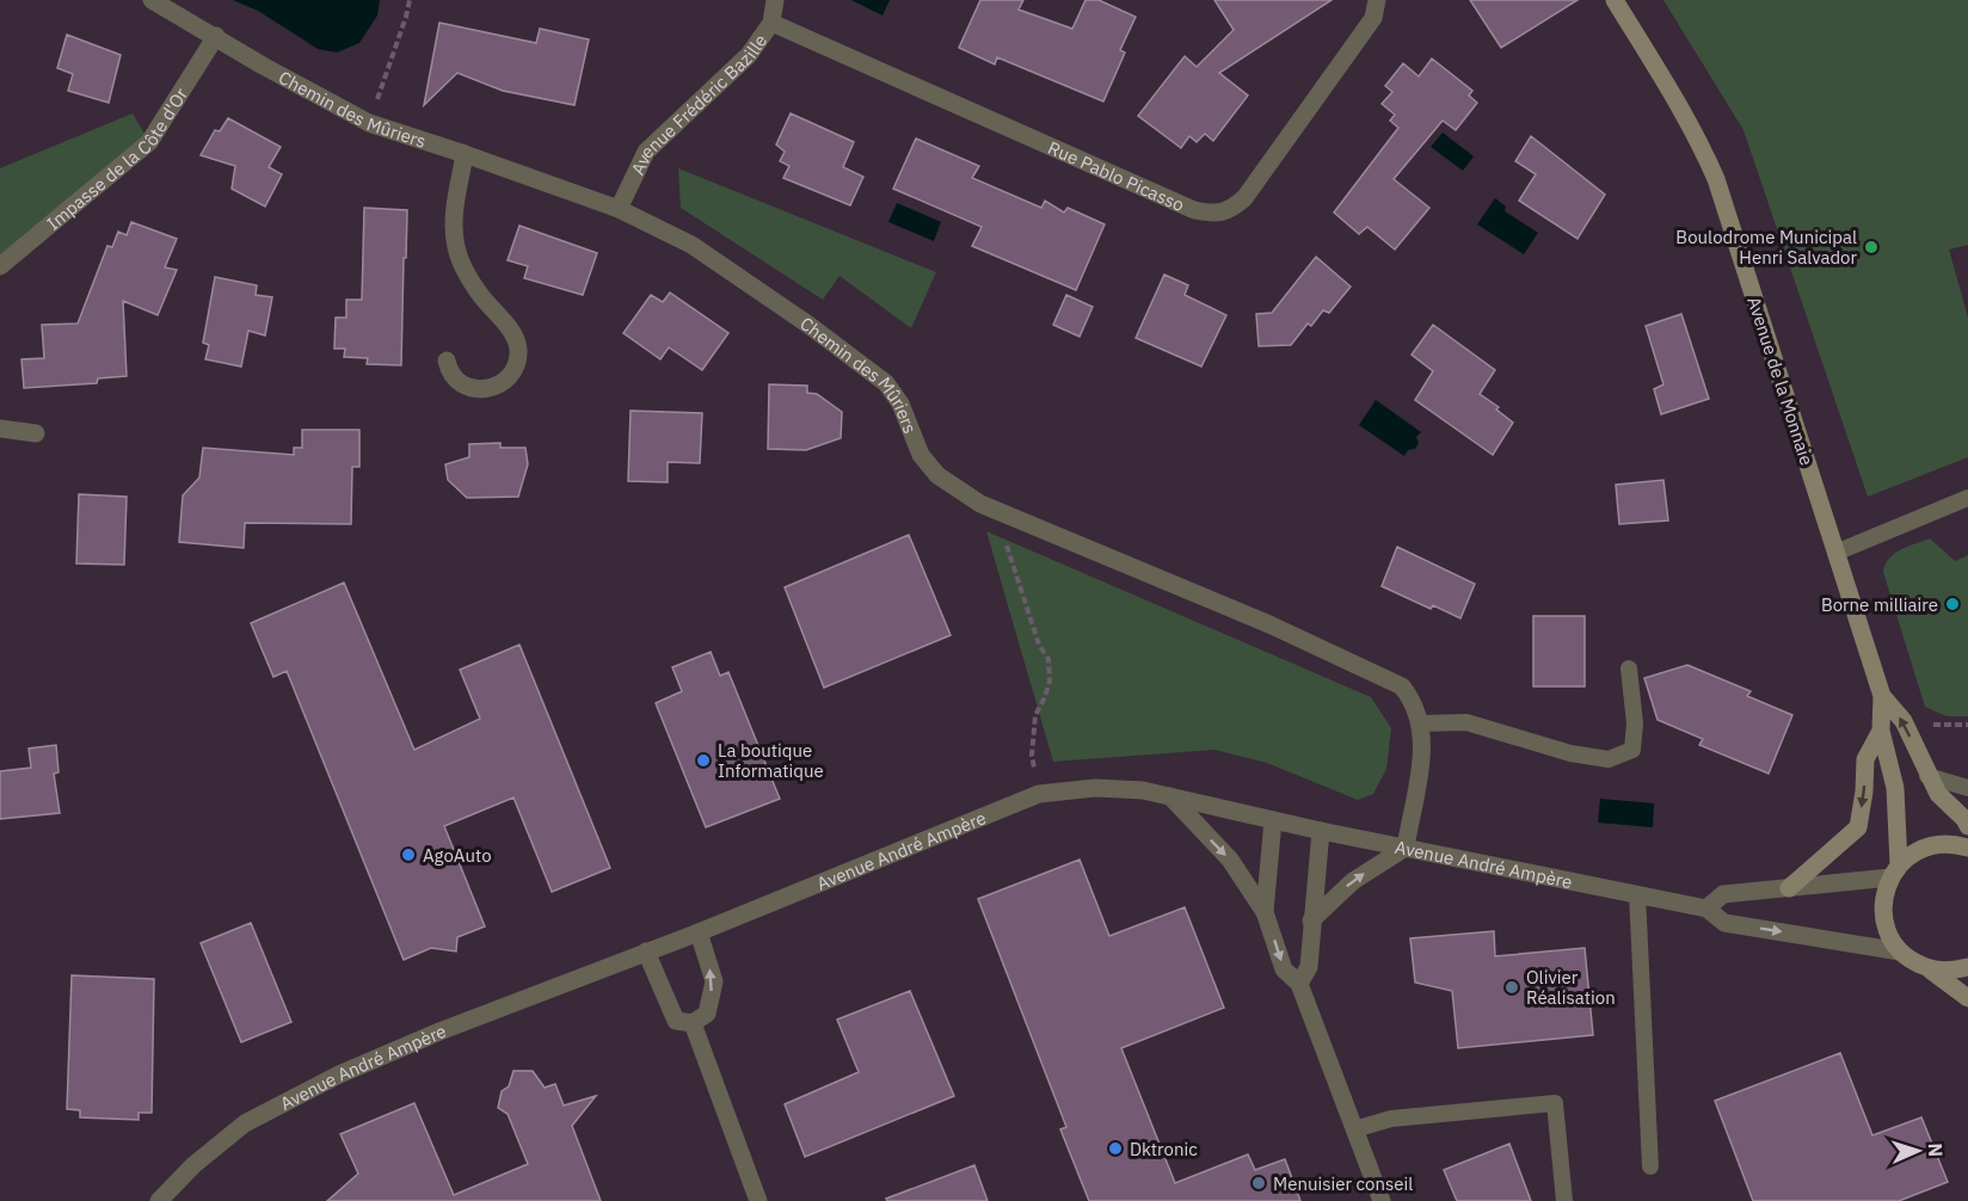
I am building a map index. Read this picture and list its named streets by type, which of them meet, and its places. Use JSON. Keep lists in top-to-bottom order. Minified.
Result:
{"streets":{"street":["Avenue Frédéric Bazille","Chemin des Mûriers","Impasse de la Côte d'Or","Rue Pablo Picasso","Avenue de la Monnaie","Avenue André Ampère"]},"crossings":[["Avenue Frédéric Bazille","Chemin des Mûriers"],["Avenue Frédéric Bazille","Rue Pablo Picasso"],["Chemin des Mûriers","Impasse de la Côte d'Or"],["Chemin des Mûriers","Avenue André Ampère"],["Avenue de la Monnaie","Avenue André Ampère"]],"places":["Boulodrome Municipal Henri Salvador","Borne milliaire","La boutique Informatique","AgoAuto","Olivier Réalisation","Dktronic","Menuisier conseil"],"north":"right"}
